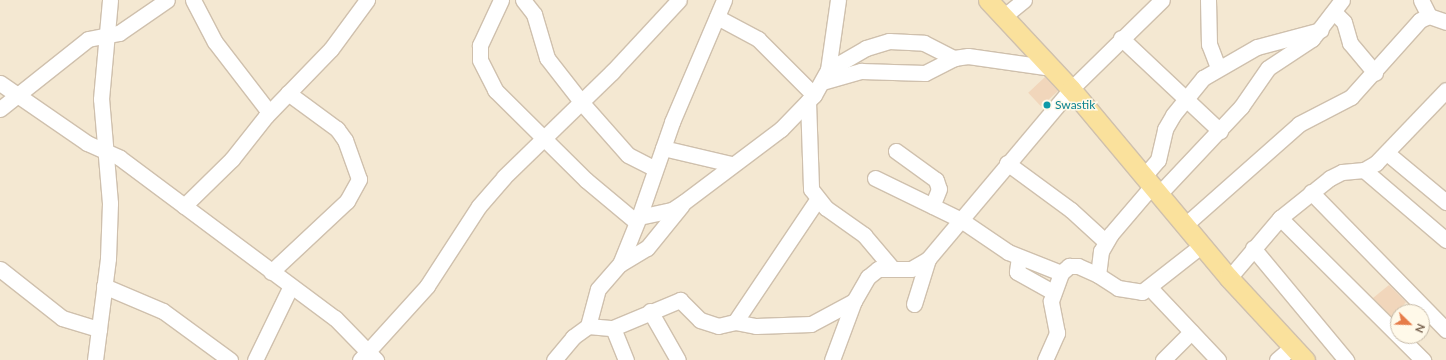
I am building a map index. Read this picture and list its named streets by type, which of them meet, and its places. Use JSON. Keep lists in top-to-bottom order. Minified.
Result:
{"places":["Swastik"],"north":"bottom right"}
